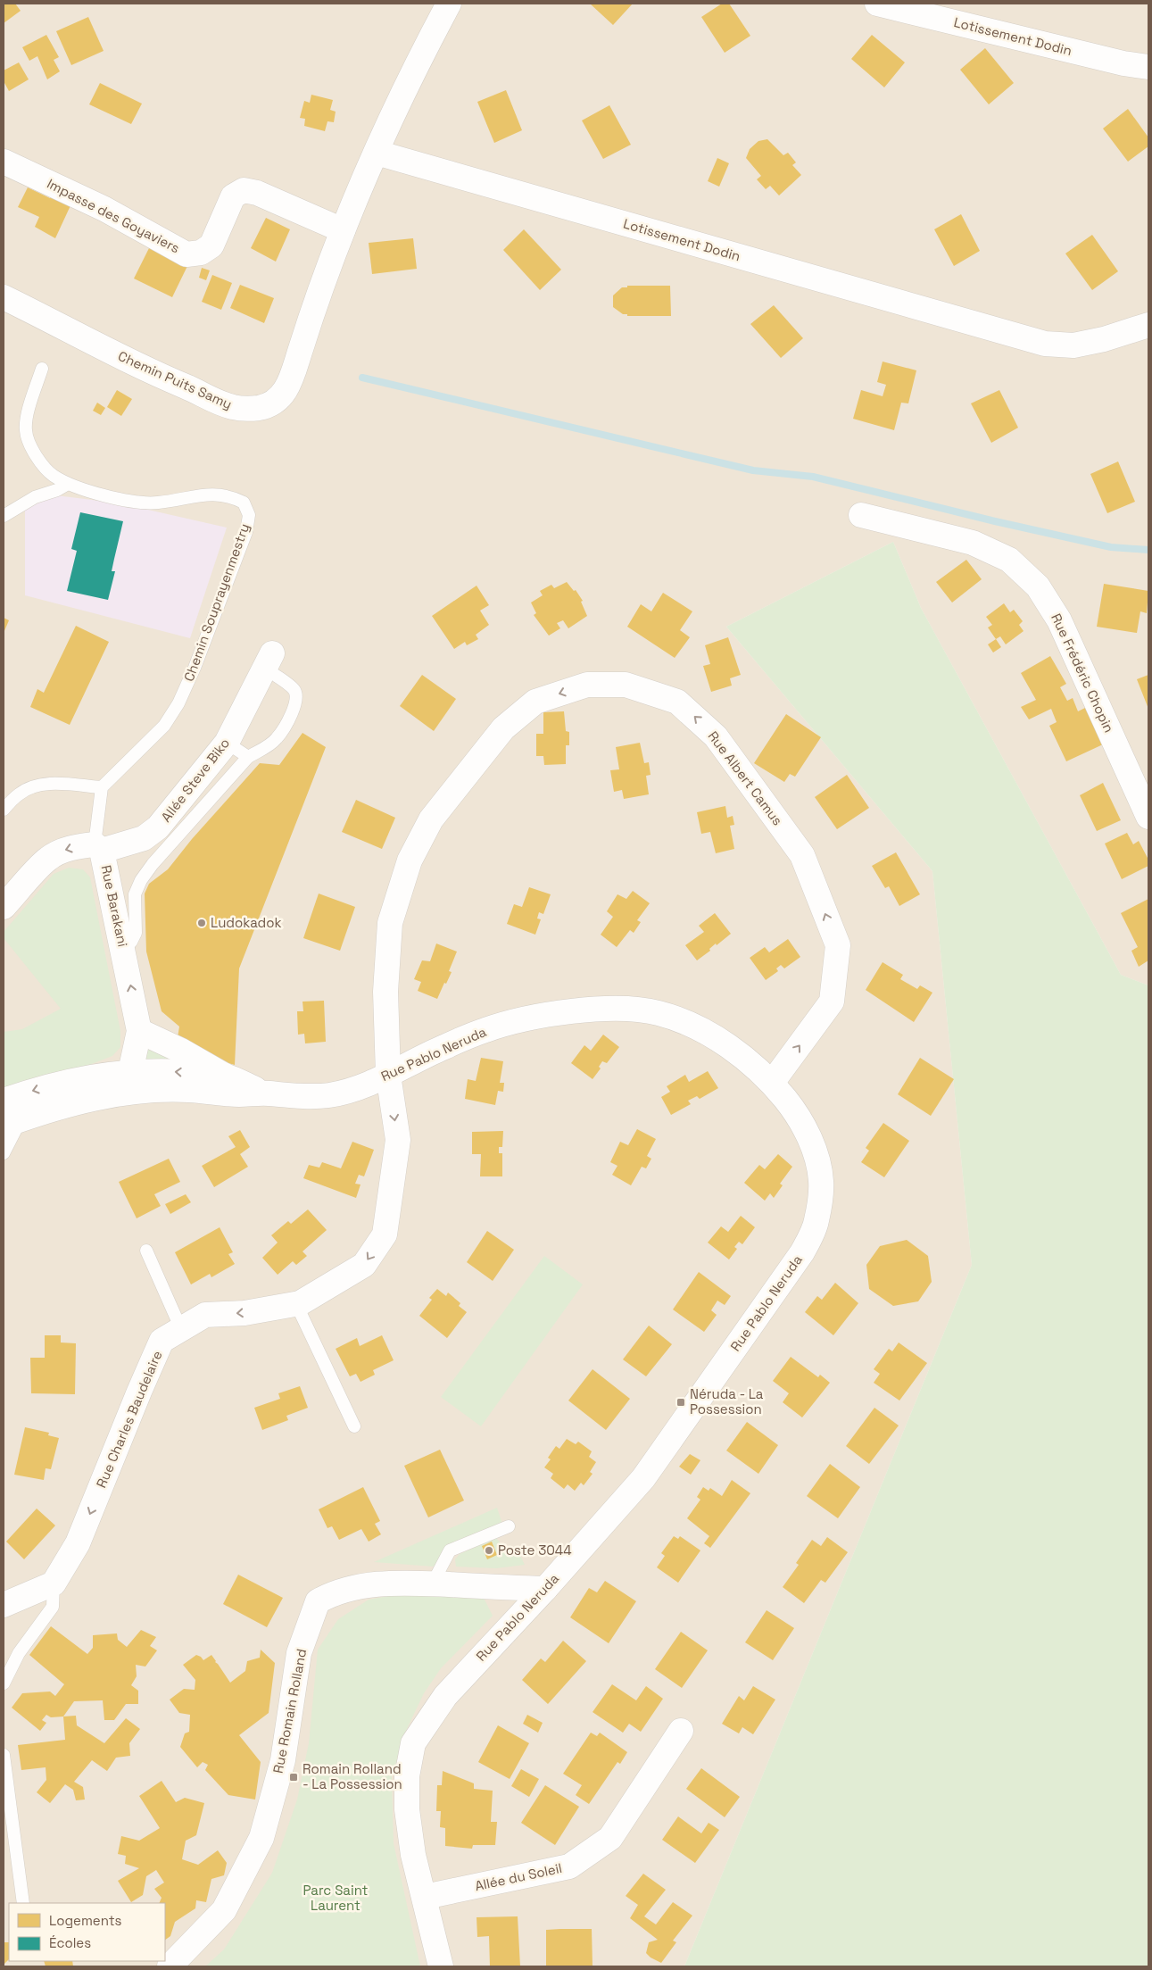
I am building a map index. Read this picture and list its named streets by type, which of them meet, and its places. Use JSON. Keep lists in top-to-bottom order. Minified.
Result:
{"streets":{"street":["Lotissement Dodin","Impasse des Goyaviers","Chemin Puits Samy","Rue Frédéric Chopin","Rue Albert Camus","Allée Steve Biko","Rue Barakani","Rue Pablo Neruda","Rue Charles Baudelaire","Rue Romain Rolland","Allée du Soleil"],"lane":["Chemin Souprayenmestry"]},"crossings":[["Lotissement Dodin","Chemin Puits Samy"],["Impasse des Goyaviers","Chemin Puits Samy"],["Rue Albert Camus","Rue Pablo Neruda"],["Rue Albert Camus","Rue Charles Baudelaire"],["Allée Steve Biko","Rue Barakani"],["Rue Barakani","Rue Pablo Neruda"],["Rue Pablo Neruda","Rue Charles Baudelaire"],["Rue Pablo Neruda","Rue Romain Rolland"],["Rue Pablo Neruda","Allée du Soleil"]],"one_way":["Rue Charles Baudelaire"],"parks":["Parc Saint Laurent"],"places":{"other":["Ludokadok","Poste 3044"],"transit":["Néruda - La Possession","Romain Rolland - La Possession"]},"legend":["Logements","Écoles"]}
